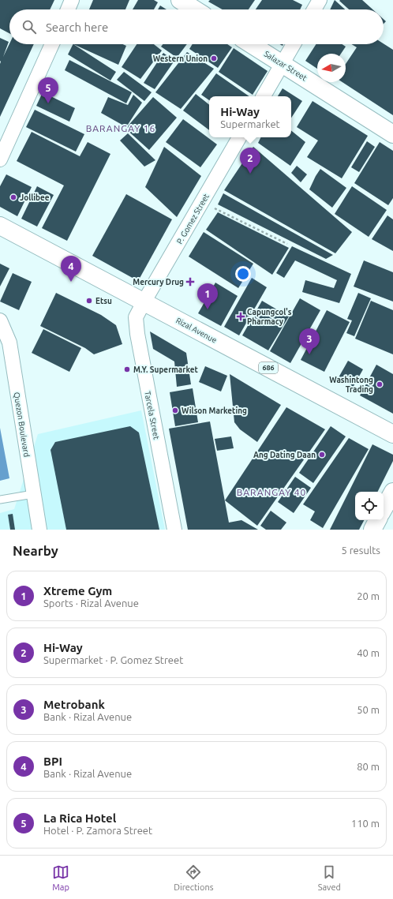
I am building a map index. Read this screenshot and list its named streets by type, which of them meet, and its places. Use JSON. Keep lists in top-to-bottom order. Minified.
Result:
{"streets":{"main road":["Salazar Street","Rizal Avenue","686"],"street":["P. Gomez Street","Tarcela Street","Quezon Boulevard"]},"crossings":[["P. Gomez Street","Rizal Avenue"],["P. Gomez Street","Tarcela Street"],["Rizal Avenue","Tarcela Street"]],"districts":["BARANGAY 16","BARANGAY 40"],"places":{"other":["Western Union","Jollibee","Etsu","M.Y. Supermarket","Washintong Trading","Wilson Marketing","Ang Dating Daan"],"health":["Mercury Drug","Capungcol's Pharmacy"]},"north":"left","page":{"search":"Search here","pins":["5","2","4","1","3"],"popup":["Hi-Way","Supermarket"],"heading":["Nearby","5 results"],"list":[{"mark":"1","name":"Xtreme Gym","note":"Sports · Rizal Avenue","value":"20 m"},{"mark":"2","name":"Hi-Way","note":"Supermarket · P. Gomez Street","value":"40 m"},{"mark":"3","name":"Metrobank","note":"Bank · Rizal Avenue","value":"50 m"},{"mark":"4","name":"BPI","note":"Bank · Rizal Avenue","value":"80 m"},{"mark":"5","name":"La Rica Hotel","note":"Hotel · P. Zamora Street","value":"110 m"}],"nav":["Map","Directions","Saved"]}}
